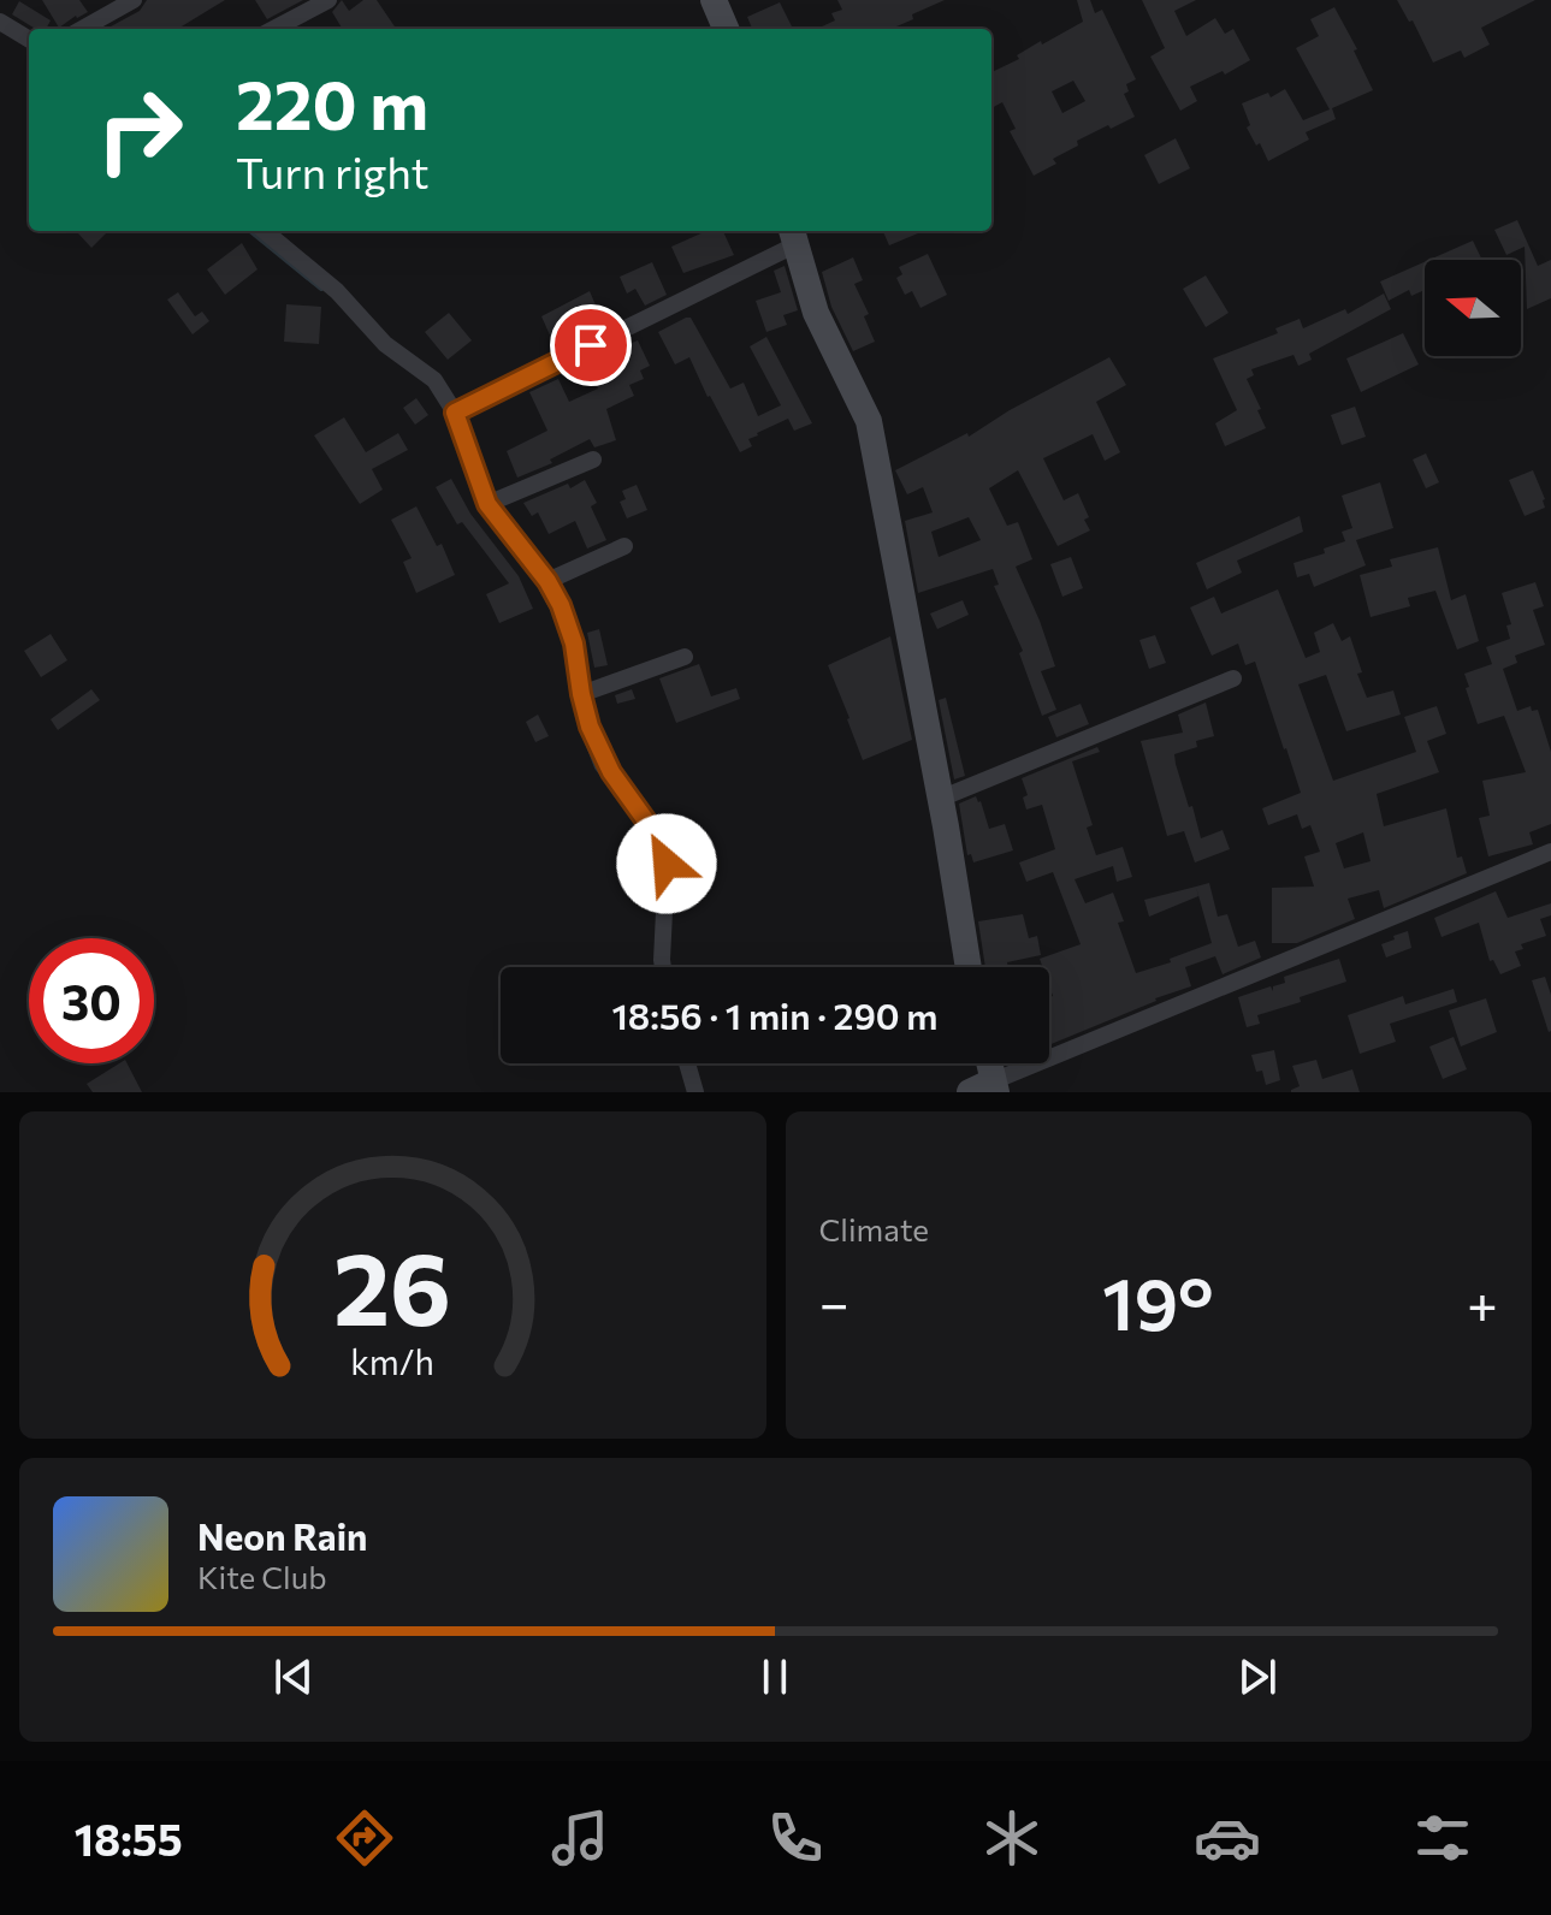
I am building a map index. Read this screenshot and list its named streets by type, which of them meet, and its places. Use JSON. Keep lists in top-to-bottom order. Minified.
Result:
{"north":"left","page":{"turn":["220 m","Turn right"],"limit":"30","trip":"18:56 · 1 min · 290 m","tile":"Climate","heat":["−","19°","+"],"song":["Neon Rain","Kite Club"],"tabs":"18:55","gauge":["26","km/h"]}}
